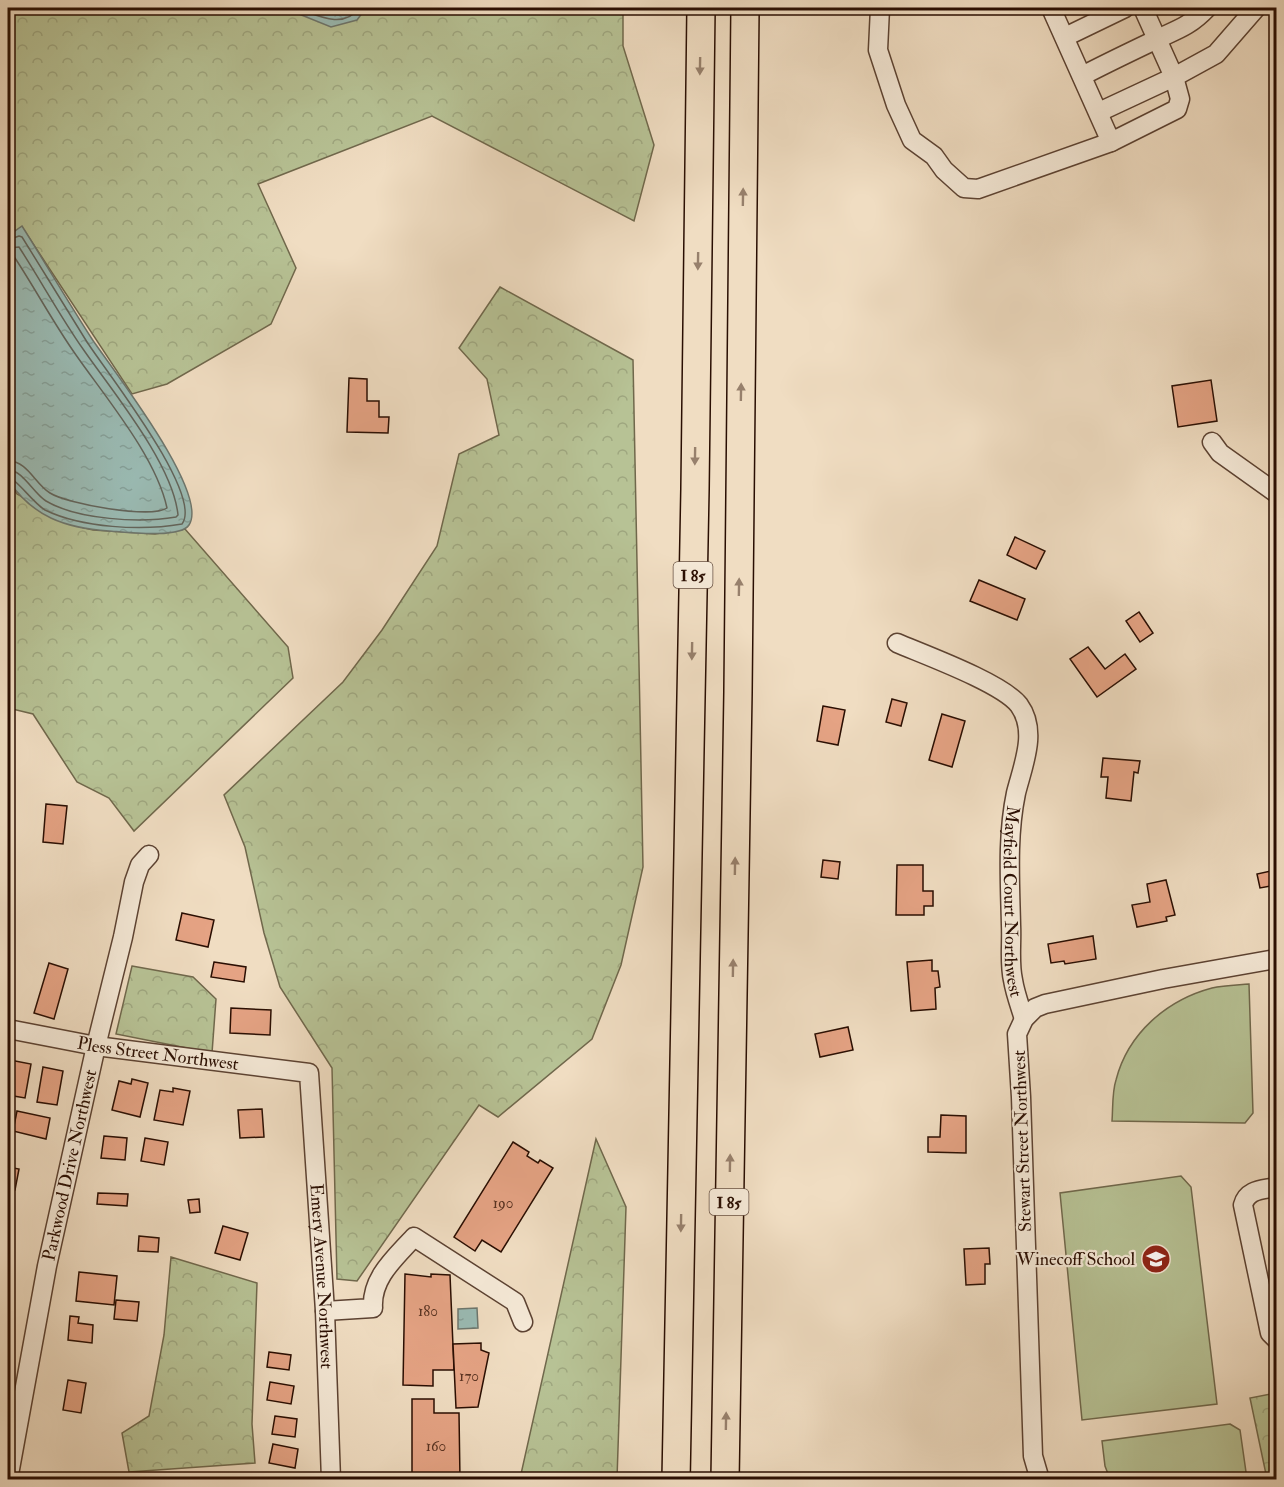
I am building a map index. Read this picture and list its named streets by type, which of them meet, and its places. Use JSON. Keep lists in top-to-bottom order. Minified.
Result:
{"streets":{"highway":["I 85"],"street":["Mayfield Court Northwest","Pless Street Northwest","Stewart Street Northwest","Parkwood Drive Northwest","Emery Avenue Northwest"]},"crossings":[["Mayfield Court Northwest","Stewart Street Northwest"],["Pless Street Northwest","Parkwood Drive Northwest"],["Pless Street Northwest","Emery Avenue Northwest"]],"places":{"school or university":["Winecoff School"]},"house_numbers":["190","180","170","160"]}
